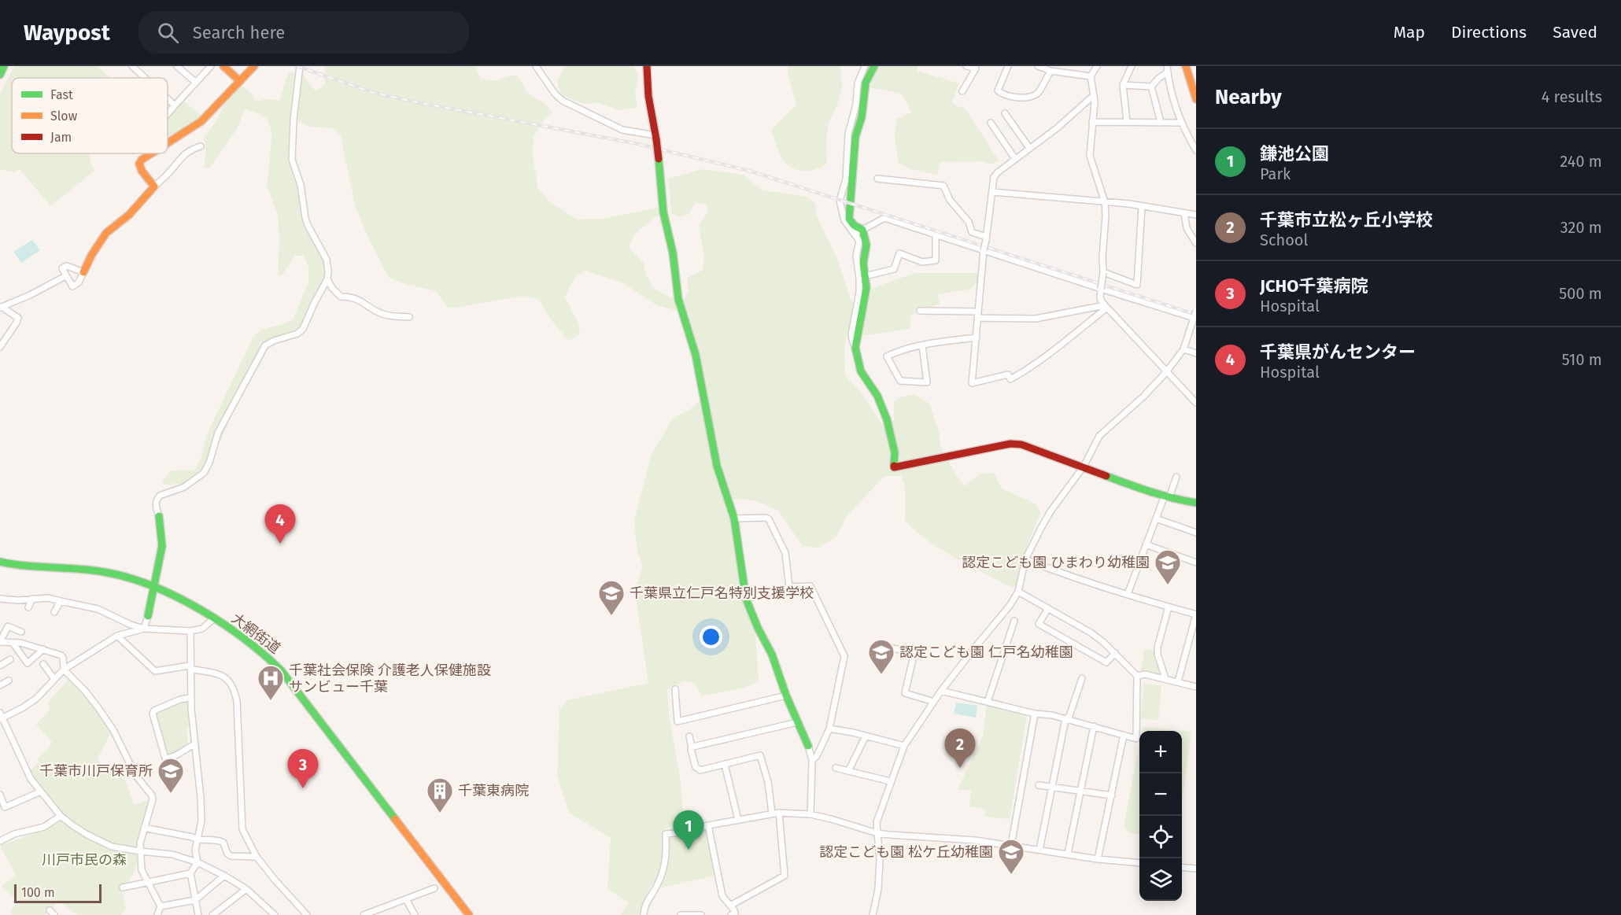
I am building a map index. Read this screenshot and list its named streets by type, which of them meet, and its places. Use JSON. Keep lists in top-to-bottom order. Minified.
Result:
{"streets":{"main road":["大網街道"]},"parks":["川戸市民の森"],"places":{"school or university":["認定こども園 ひまわり幼稚園","千葉県立仁戸名特別支援学校","認定こども園 仁戸名幼稚園","千葉市川戸保育所","認定こども園 松ケ丘幼稚園"],"hospital":["千葉社会保険 介護老人保健施設 サンビュー千葉"],"building":["千葉東病院"]},"legend":["Fast","Slow","Jam"],"scale_bar":"100 m","page":{"header":"Waypost","search":"Search here","nav":["Map","Directions","Saved"],"heading":["Nearby","4 results"],"list":[{"mark":"1","name":"鎌池公園","note":"Park","value":"240 m"},{"mark":"2","name":"千葉市立松ヶ丘小学校","note":"School","value":"320 m"},{"mark":"3","name":"JCHO千葉病院","note":"Hospital","value":"500 m"},{"mark":"4","name":"千葉県がんセンター","note":"Hospital","value":"510 m"}],"pins":["4","2","3","1"],"map_buttons":["+","−"],"scale":"100 m"}}
